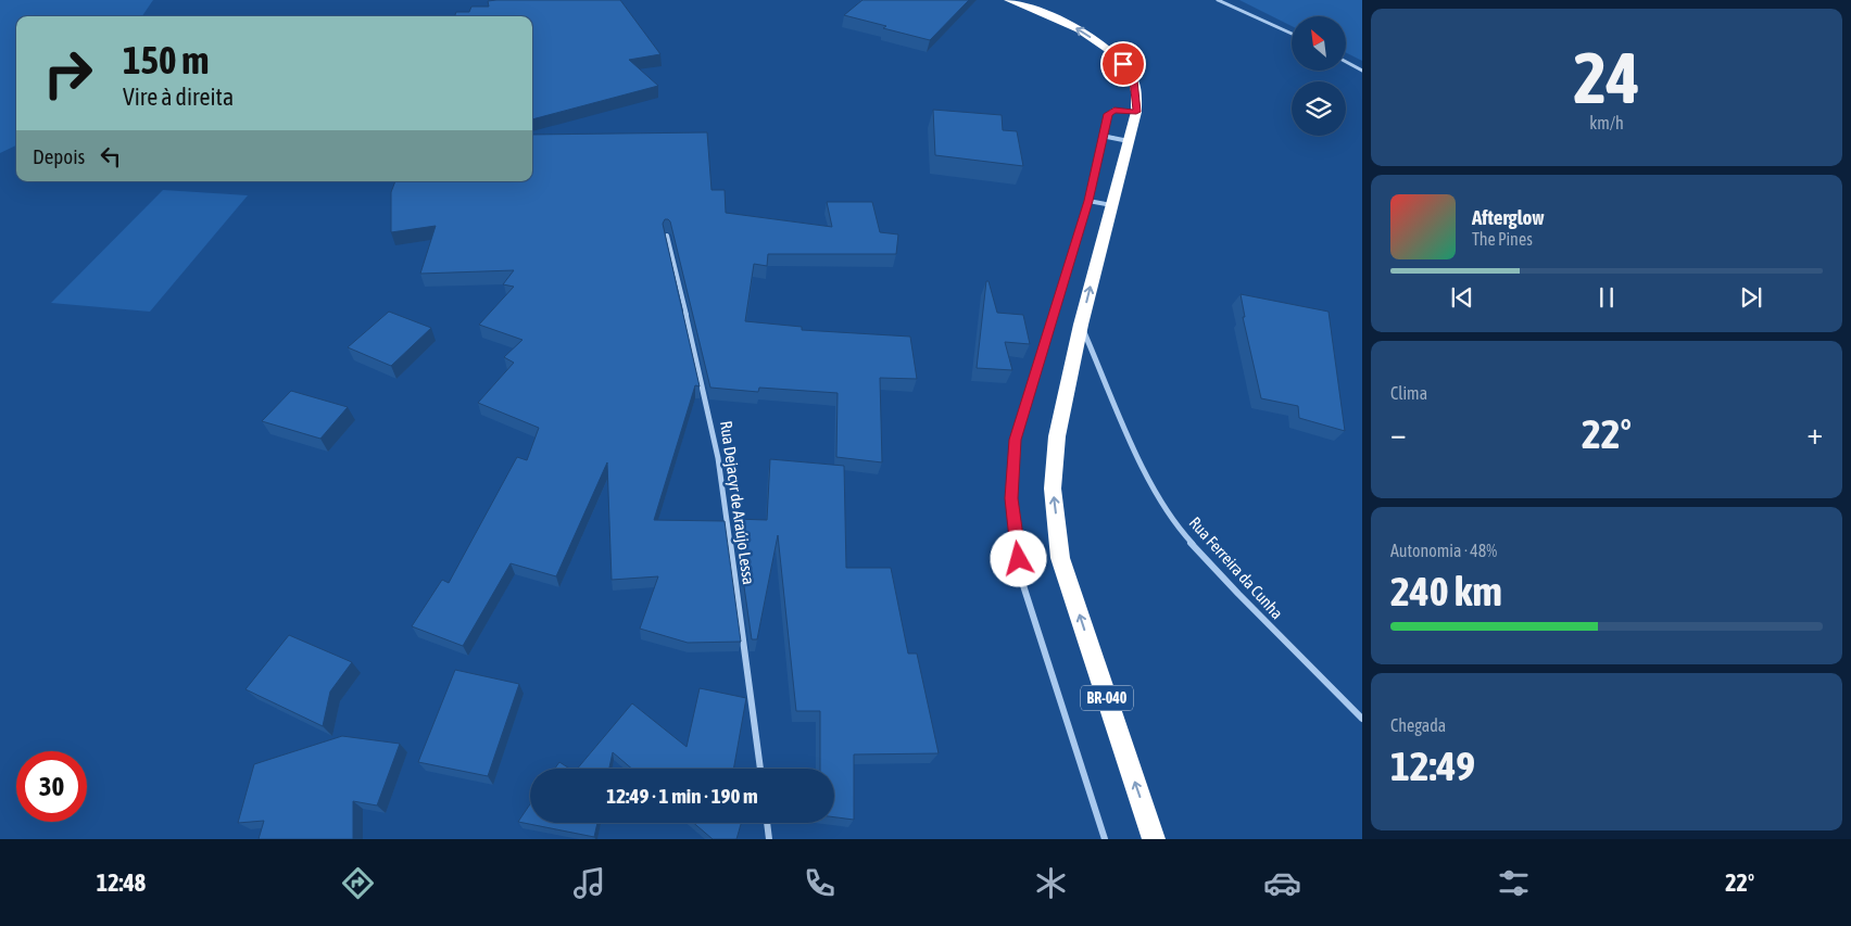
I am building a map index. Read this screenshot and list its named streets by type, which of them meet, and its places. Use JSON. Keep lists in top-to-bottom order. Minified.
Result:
{"streets":{"highway":["BR-040"],"street":["Rua Dejacyr de Araújo Lessa","Rua Ferreira da Cunha"]},"crossings":[["Rua Ferreira da Cunha","BR-040"]],"north":"top left","page":{"tile":[["24","km/h"],"Clima",["Autonomia · 48%","240 km"],["Chegada","12:49"]],"turn":["150 m","Vire à direita"],"then":"Depois","song":["Afterglow","The Pines"],"heat":["−","22°","+"],"limit":"30","trip":"12:49 · 1 min · 190 m","tabs":["12:48","22°"]}}
